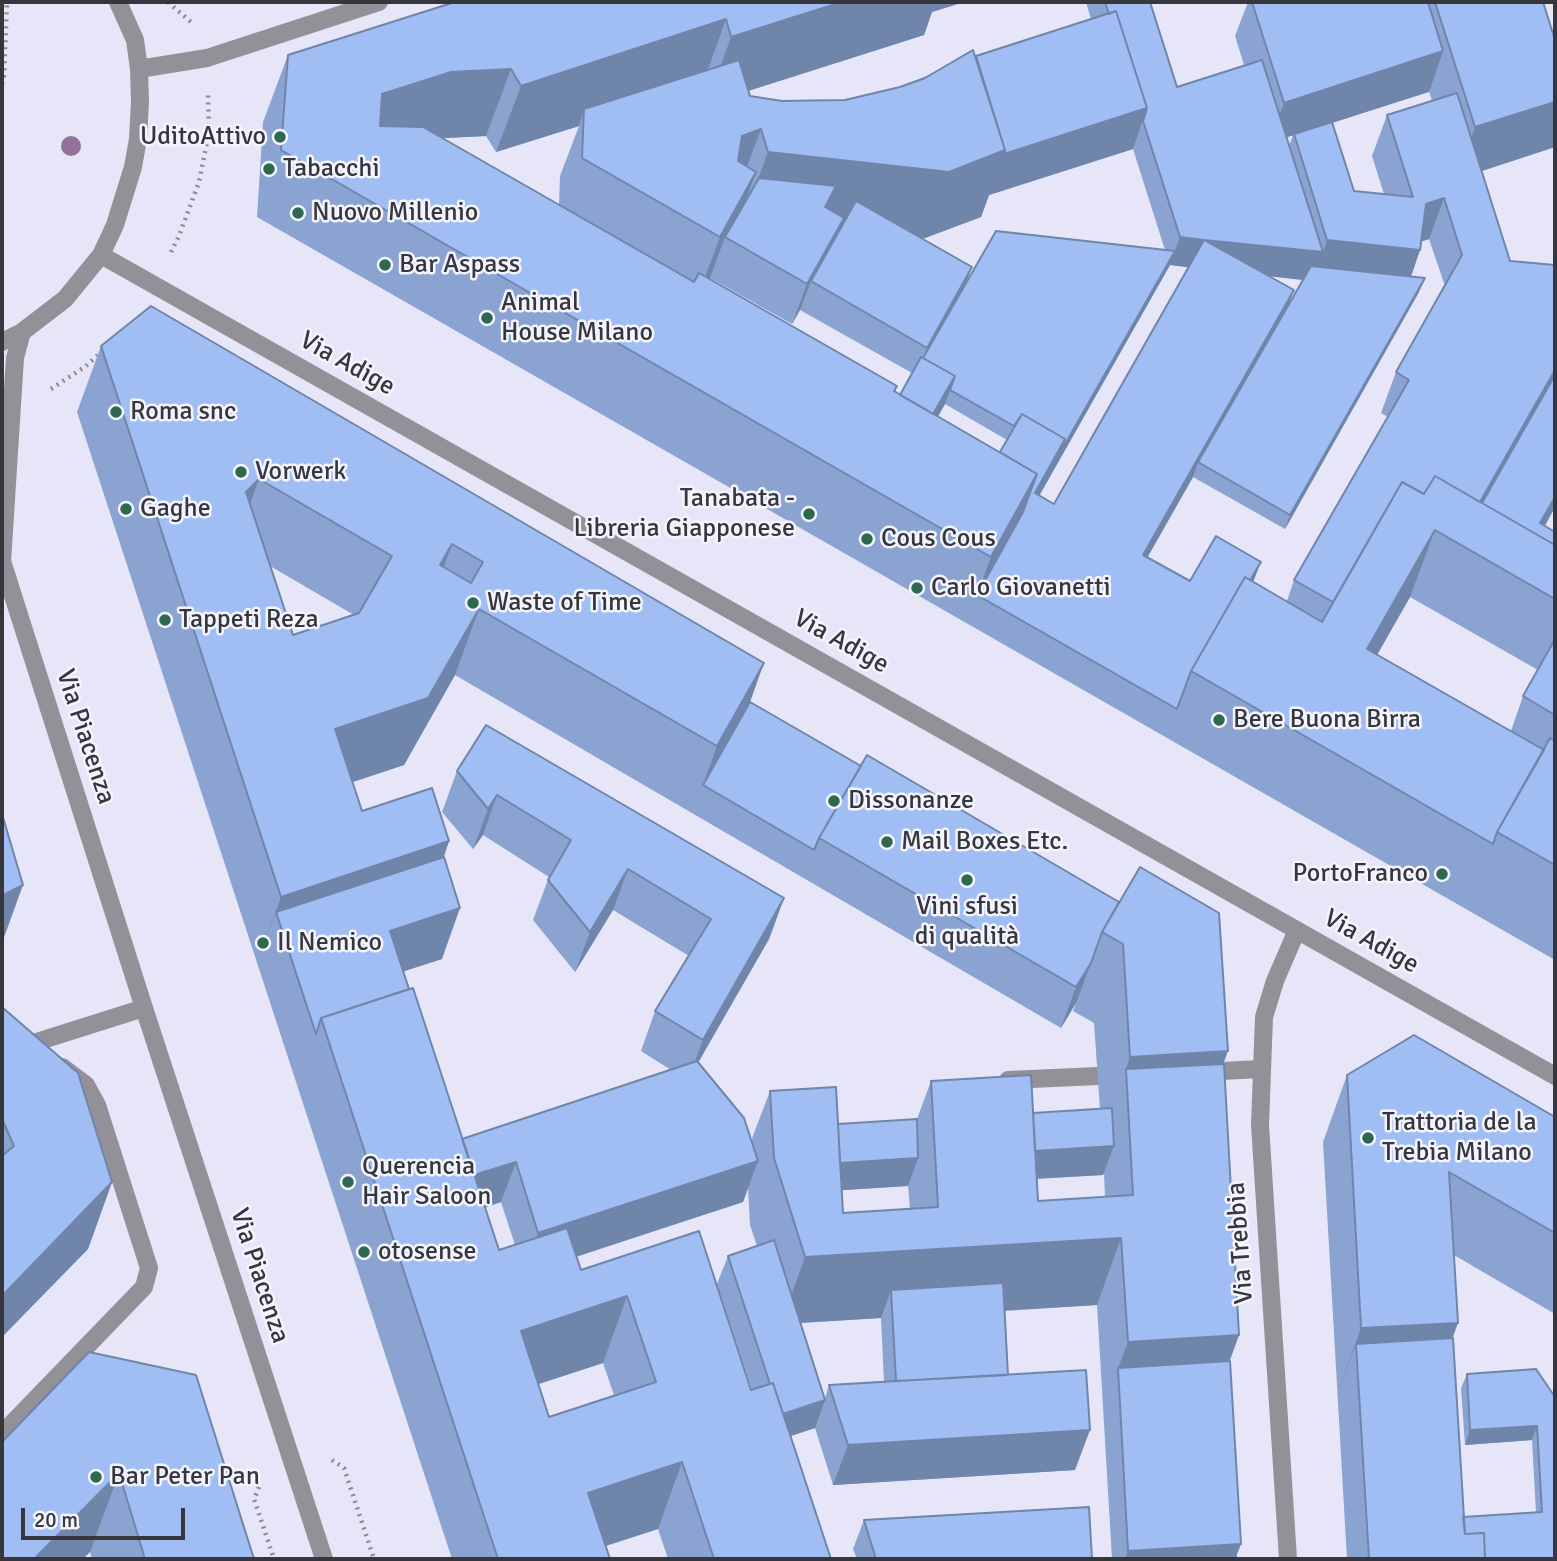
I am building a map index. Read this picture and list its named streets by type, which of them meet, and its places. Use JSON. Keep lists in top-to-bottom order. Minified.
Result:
{"streets":{"street":["Via Adige","Via Piacenza","Via Trebbia"]},"crossings":[["Via Adige","Via Trebbia"]],"places":["UditoAttivo","Tabacchi","Nuovo Millenio","Bar Aspass","Animal House Milano","Roma snc","Vorwerk","Gaghe","Tanabata - Libreria Giapponese","Cous Cous","Carlo Giovanetti","Waste of Time","Tappeti Reza","Bere Buona Birra","Dissonanze","Mail Boxes Etc.","PortoFranco","Vini sfusi di qualità","Il Nemico","Trattoria de la Trebia Milano","Querencia Hair Saloon","otosense","Bar Peter Pan"],"scale_bar":"20 m"}
